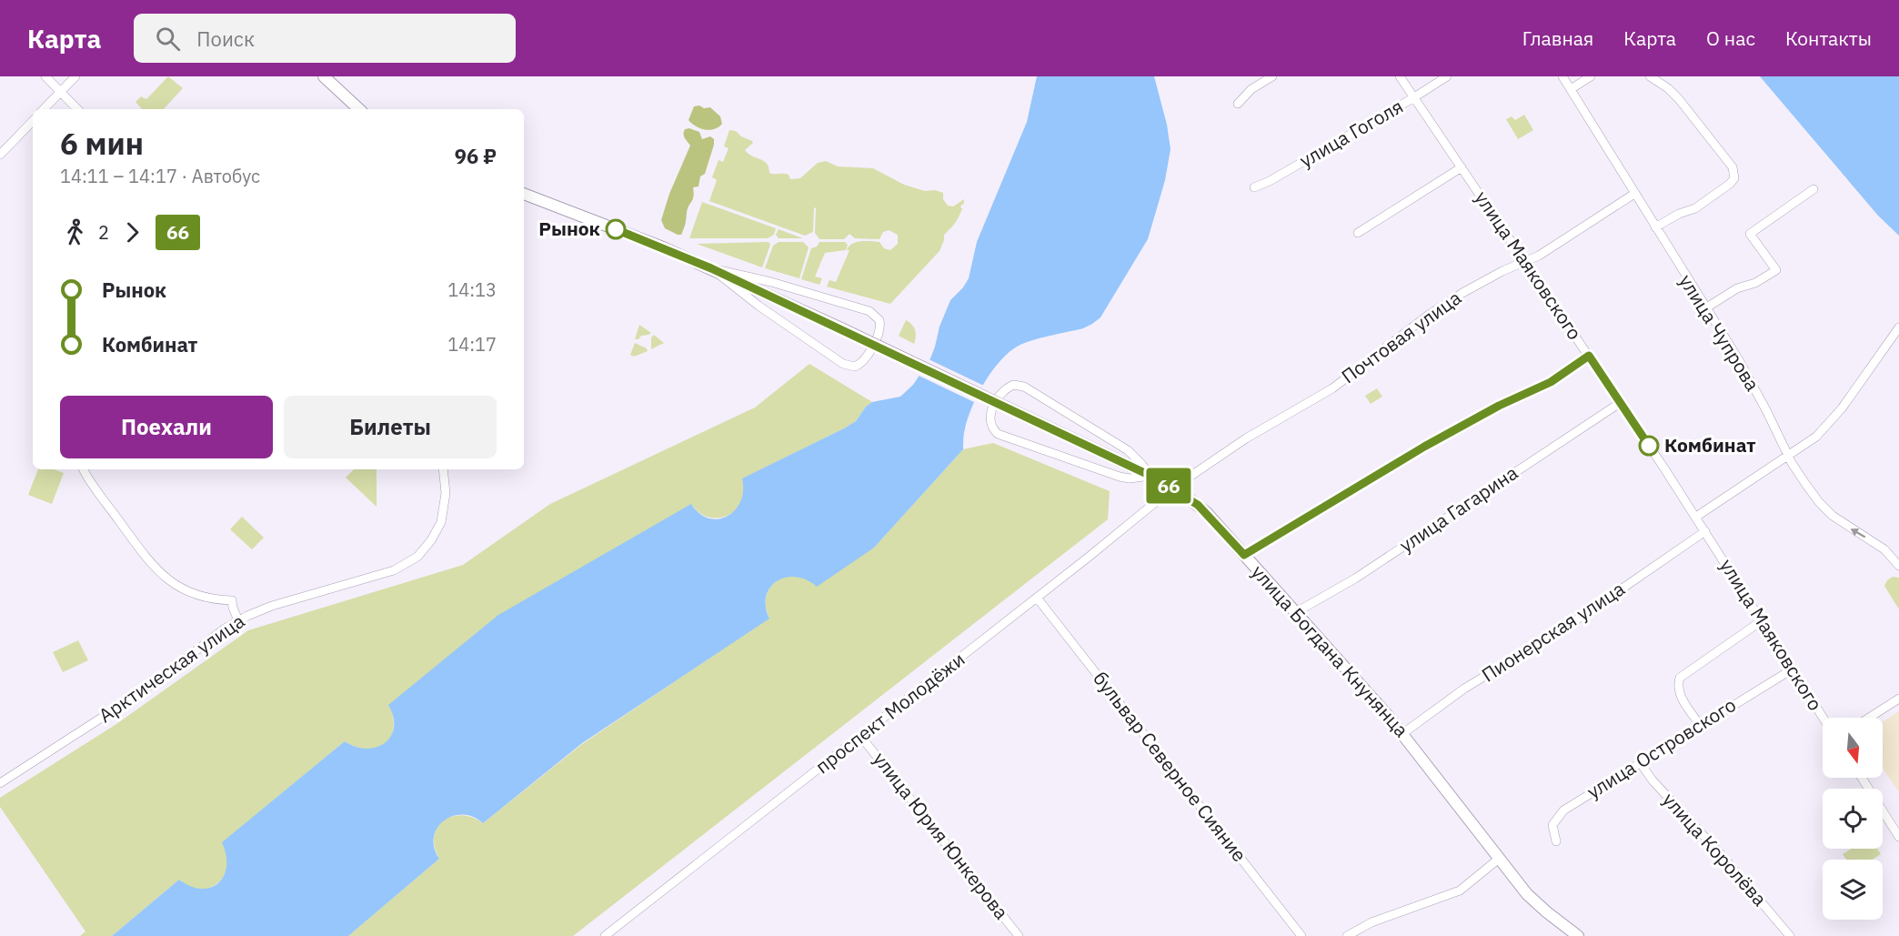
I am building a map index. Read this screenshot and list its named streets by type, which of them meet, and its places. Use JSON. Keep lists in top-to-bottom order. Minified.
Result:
{"streets":{"main road":["улица Богдана Кнунянца"],"street":["улица Гоголя","улица Маяковского","улица Чупрова","Почтовая улица","улица Гагарина","Пионерская улица","Арктическая улица","проспект Молодёжи","улица Островского","бульвар Северное Сияние","улица Юрия Юнкерова","улица Королёва"]},"crossings":[["улица Гоголя","улица Маяковского"],["улица Маяковского","Почтовая улица"],["улица Маяковского","улица Гагарина"],["улица Маяковского","Пионерская улица"],["улица Маяковского","улица Островского"],["улица Чупрова","Почтовая улица"],["Почтовая улица","улица Богдана Кнунянца"],["Почтовая улица","проспект Молодёжи"],["улица Гагарина","улица Богдана Кнунянца"],["Пионерская улица","улица Богдана Кнунянца"],["улица Богдана Кнунянца","проспект Молодёжи"],["проспект Молодёжи","бульвар Северное Сияние"],["проспект Молодёжи","улица Юрия Юнкерова"],["улица Островского","улица Королёва"]],"places":["Рынок","Комбинат"],"lines":["bus line 66"],"north":"bottom","page":{"header":"Карта","search":"Поиск","nav":["Главная","Карта","О нас","Контакты"],"on_map":"66","heading":["6 мин","14:11 – 14:17 · Автобус","96 ₽"],"legs":["2","66"],"list":[{"name":"Рынок","value":"14:13"},{"name":"Комбинат","value":"14:17"}],"buttons":["Поехали","Билеты"]}}
